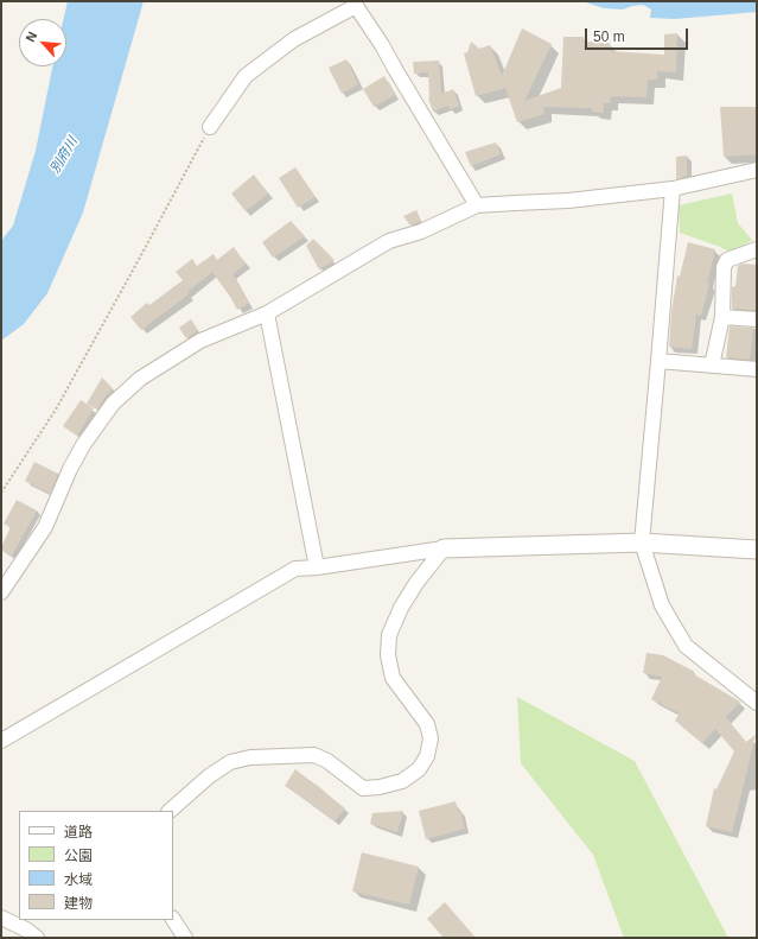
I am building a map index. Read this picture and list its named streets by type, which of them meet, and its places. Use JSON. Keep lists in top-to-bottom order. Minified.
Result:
{"water":["別府川"],"legend":["道路","公園","水域","建物"],"scale_bar":"50 m","north":"top left"}
